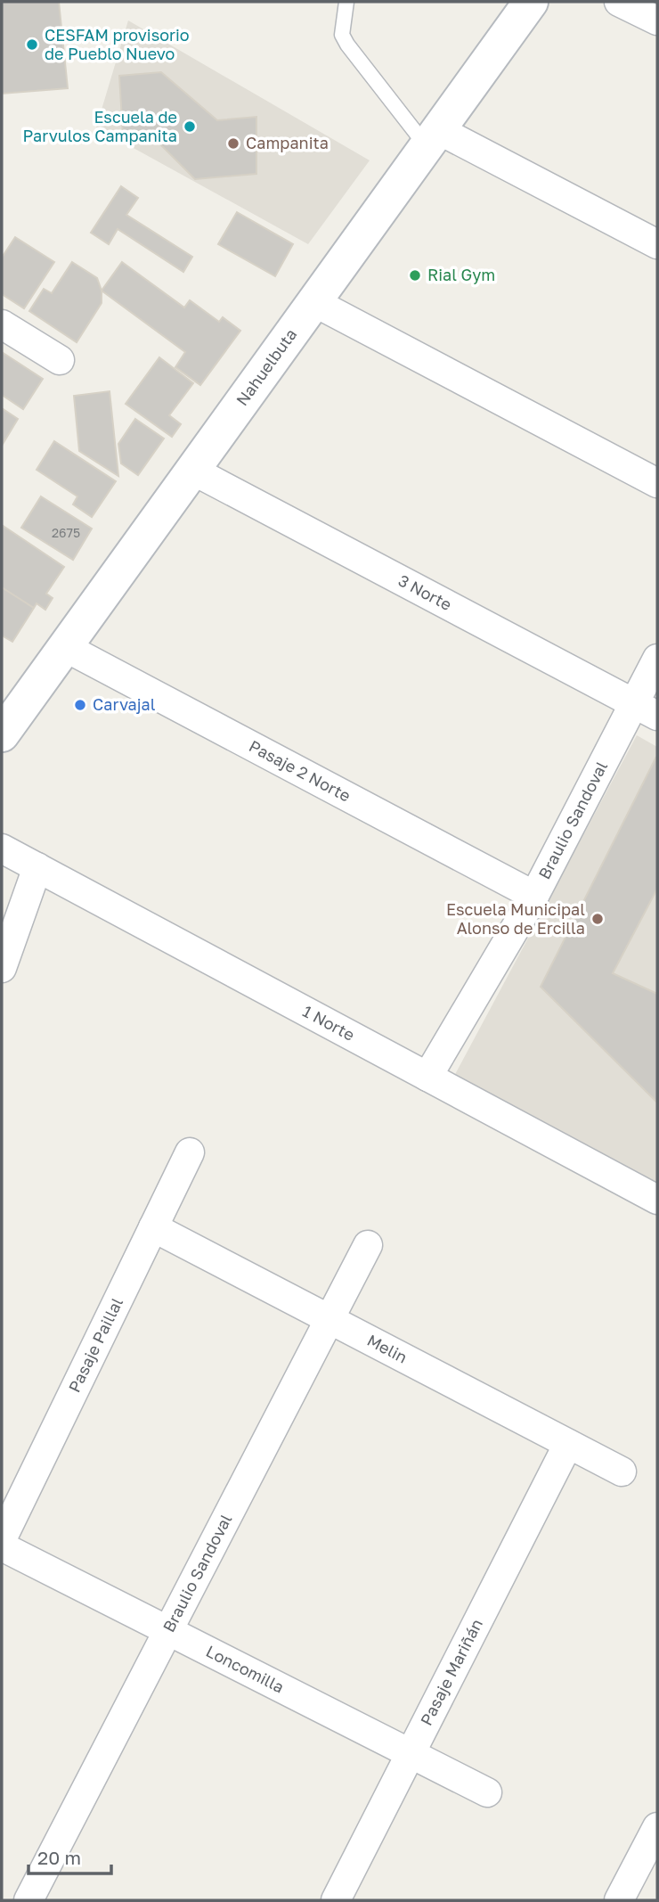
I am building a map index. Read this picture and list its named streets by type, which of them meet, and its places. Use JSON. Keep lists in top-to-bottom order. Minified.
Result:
{"streets":{"main road":["Nahuelbuta"],"street":["3 Norte","Pasaje 2 Norte","Braulio Sandoval","1 Norte","Pasaje Paillal","Melin","Loncomilla","Pasaje Mariñán"]},"crossings":[["Nahuelbuta","3 Norte"],["Nahuelbuta","Pasaje 2 Norte"],["3 Norte","Braulio Sandoval"],["Pasaje 2 Norte","Braulio Sandoval"],["Braulio Sandoval","1 Norte"],["Braulio Sandoval","Melin"],["Braulio Sandoval","Loncomilla"],["Pasaje Paillal","Melin"],["Melin","Pasaje Mariñán"],["Loncomilla","Pasaje Mariñán"]],"places":["CESFAM provisorio de Pueblo Nuevo","Escuela de Parvulos Campanita","Campanita","Rial Gym","Carvajal","Escuela Municipal Alonso de Ercilla"],"house_numbers":["2675"],"scale_bar":"20 m"}
